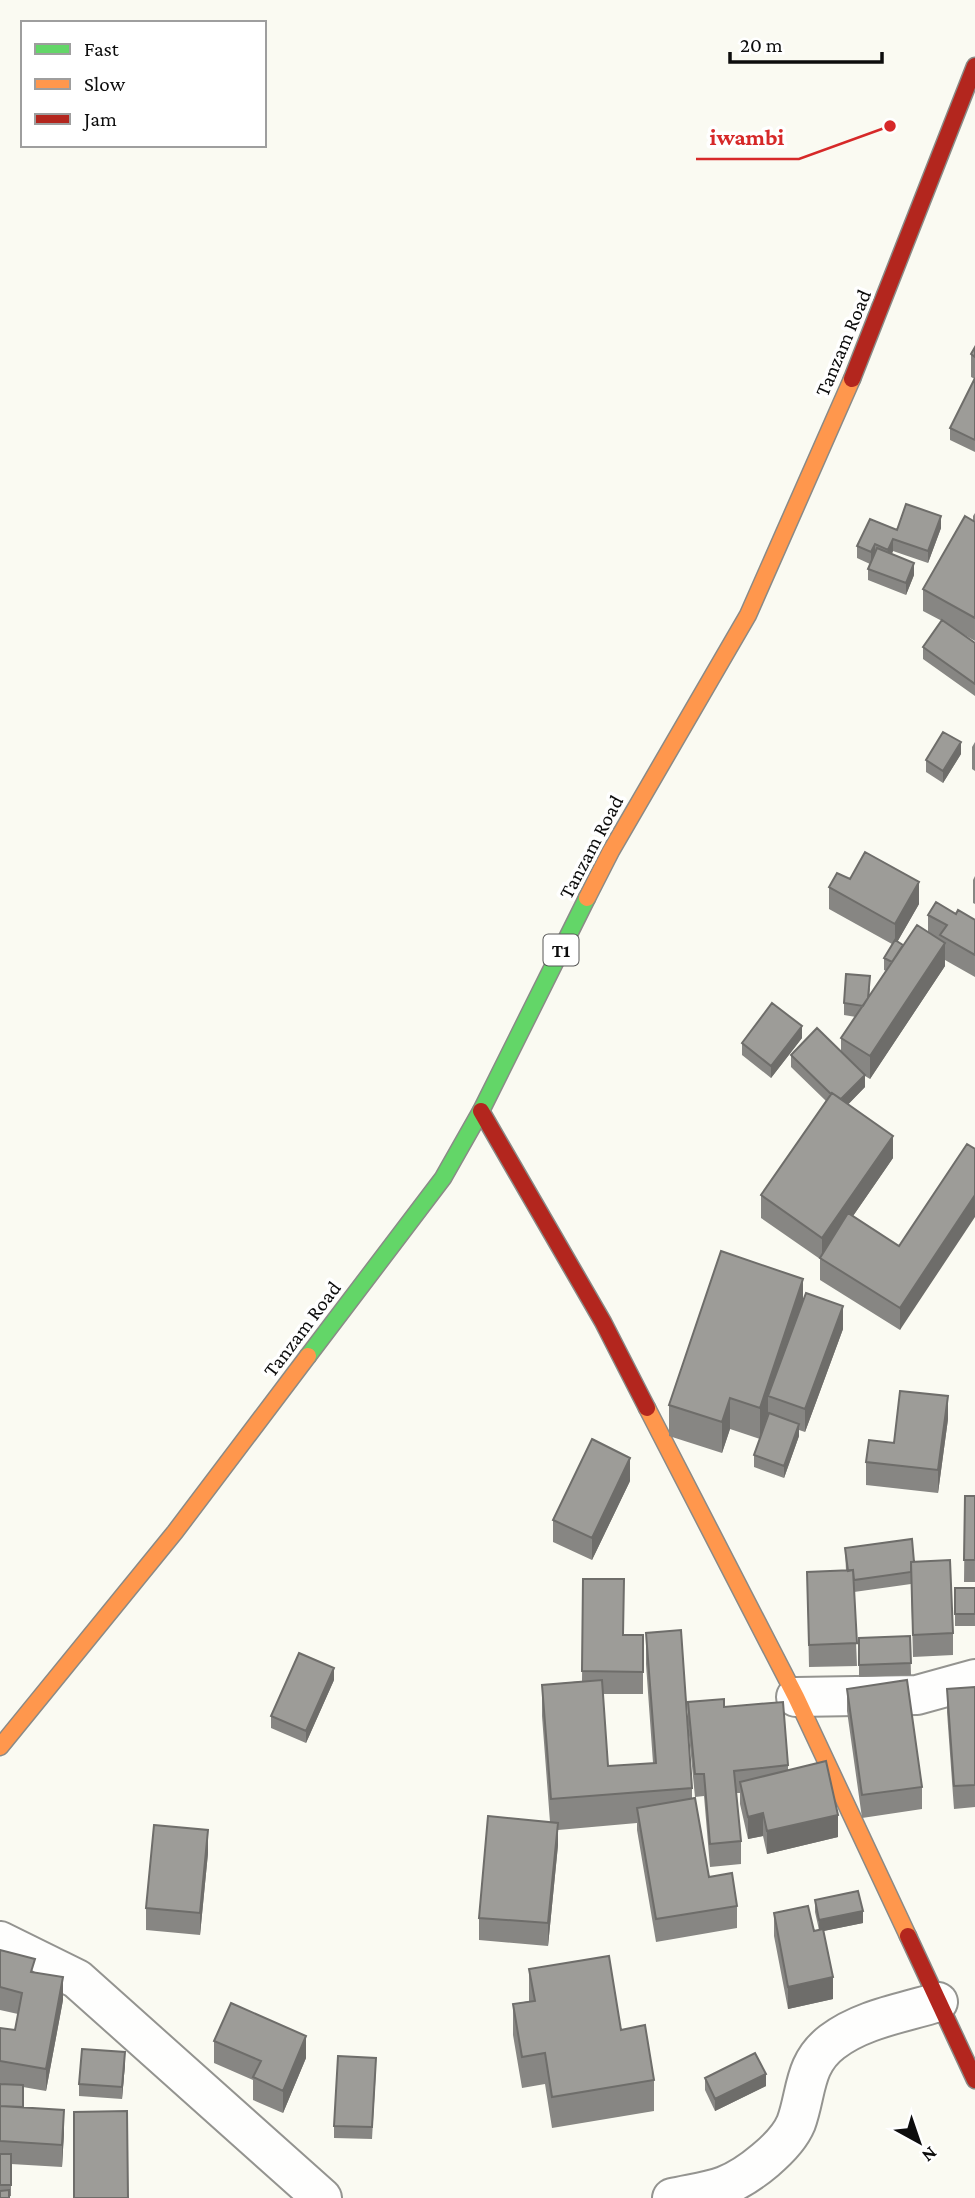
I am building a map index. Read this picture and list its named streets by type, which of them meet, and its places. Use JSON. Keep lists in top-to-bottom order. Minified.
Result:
{"streets":{"main road":["Tanzam Road","T1"]},"places":["iwambi"],"legend":["Fast","Slow","Jam"],"scale_bar":"20 m","north":"bottom right"}
